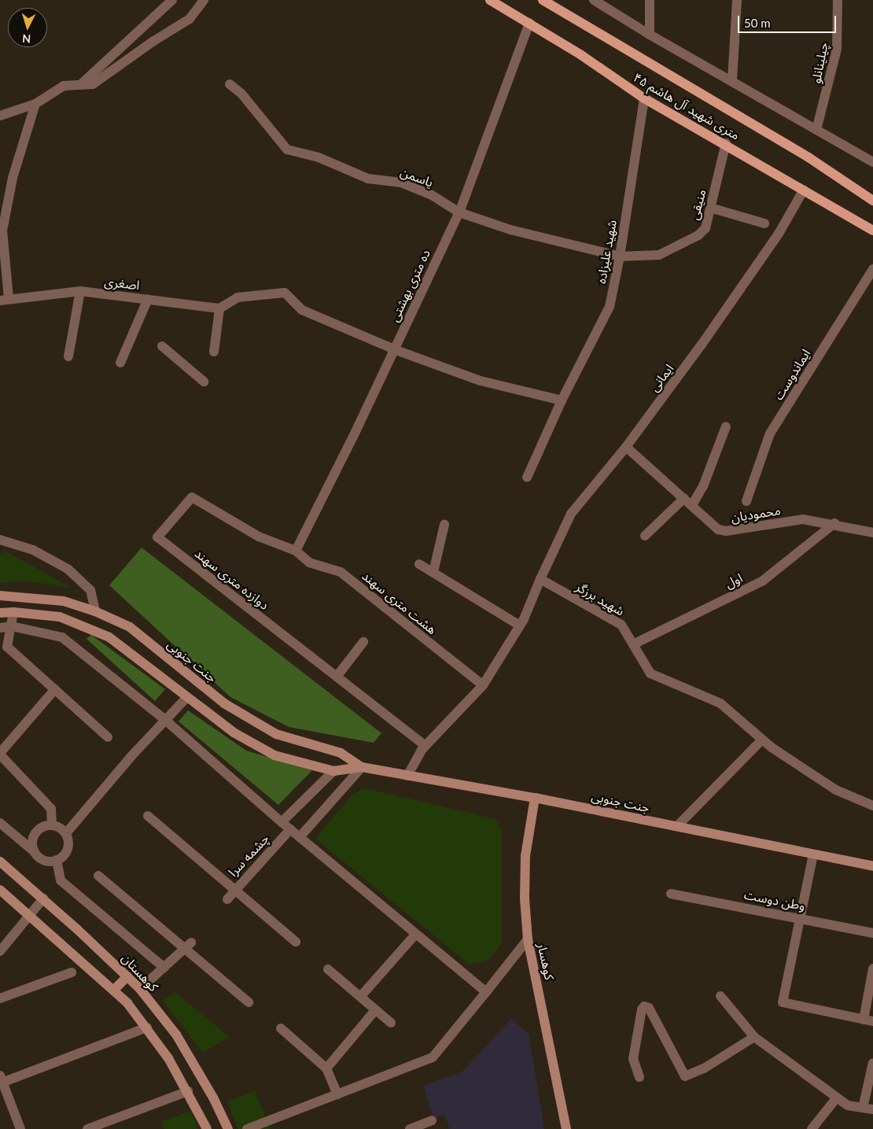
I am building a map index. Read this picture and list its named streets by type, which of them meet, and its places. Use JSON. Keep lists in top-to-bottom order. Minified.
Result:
{"streets":{"main road":["۴۵ متری شهید آل هاشم","جنت جنوبی","کوهسار","کوهستان"],"street":["چیلینانلو","یاسمن","منیقی","شهید علیزاده","اصغری","ده متری بهشتی","ایماندوست","ایمانی","محمودیان","دوازده متری سهند","اول","شهید برزگر","هشت متری سهند","چشمه‌ سرا","وطن دوست"]},"crossings":[["۴۵ متری شهید آل هاشم","منیقی"],["۴۵ متری شهید آل هاشم","شهید علیزاده"],["۴۵ متری شهید آل هاشم","ده متری بهشتی"],["۴۵ متری شهید آل هاشم","ایمانی"],["یاسمن","منیقی"],["یاسمن","شهید علیزاده"],["یاسمن","ده متری بهشتی"],["منیقی","شهید علیزاده"],["ده متری بهشتی","دوازده متری سهند"],["ده متری بهشتی","هشت متری سهند"],["ایمانی","محمودیان"],["ایمانی","شهید برزگر"],["محمودیان","اول"],["دوازده متری سهند","هشت متری سهند"],["اول","شهید برزگر"],["جنت جنوبی","کوهسار"]],"scale_bar":"50 m","north":"bottom"}
